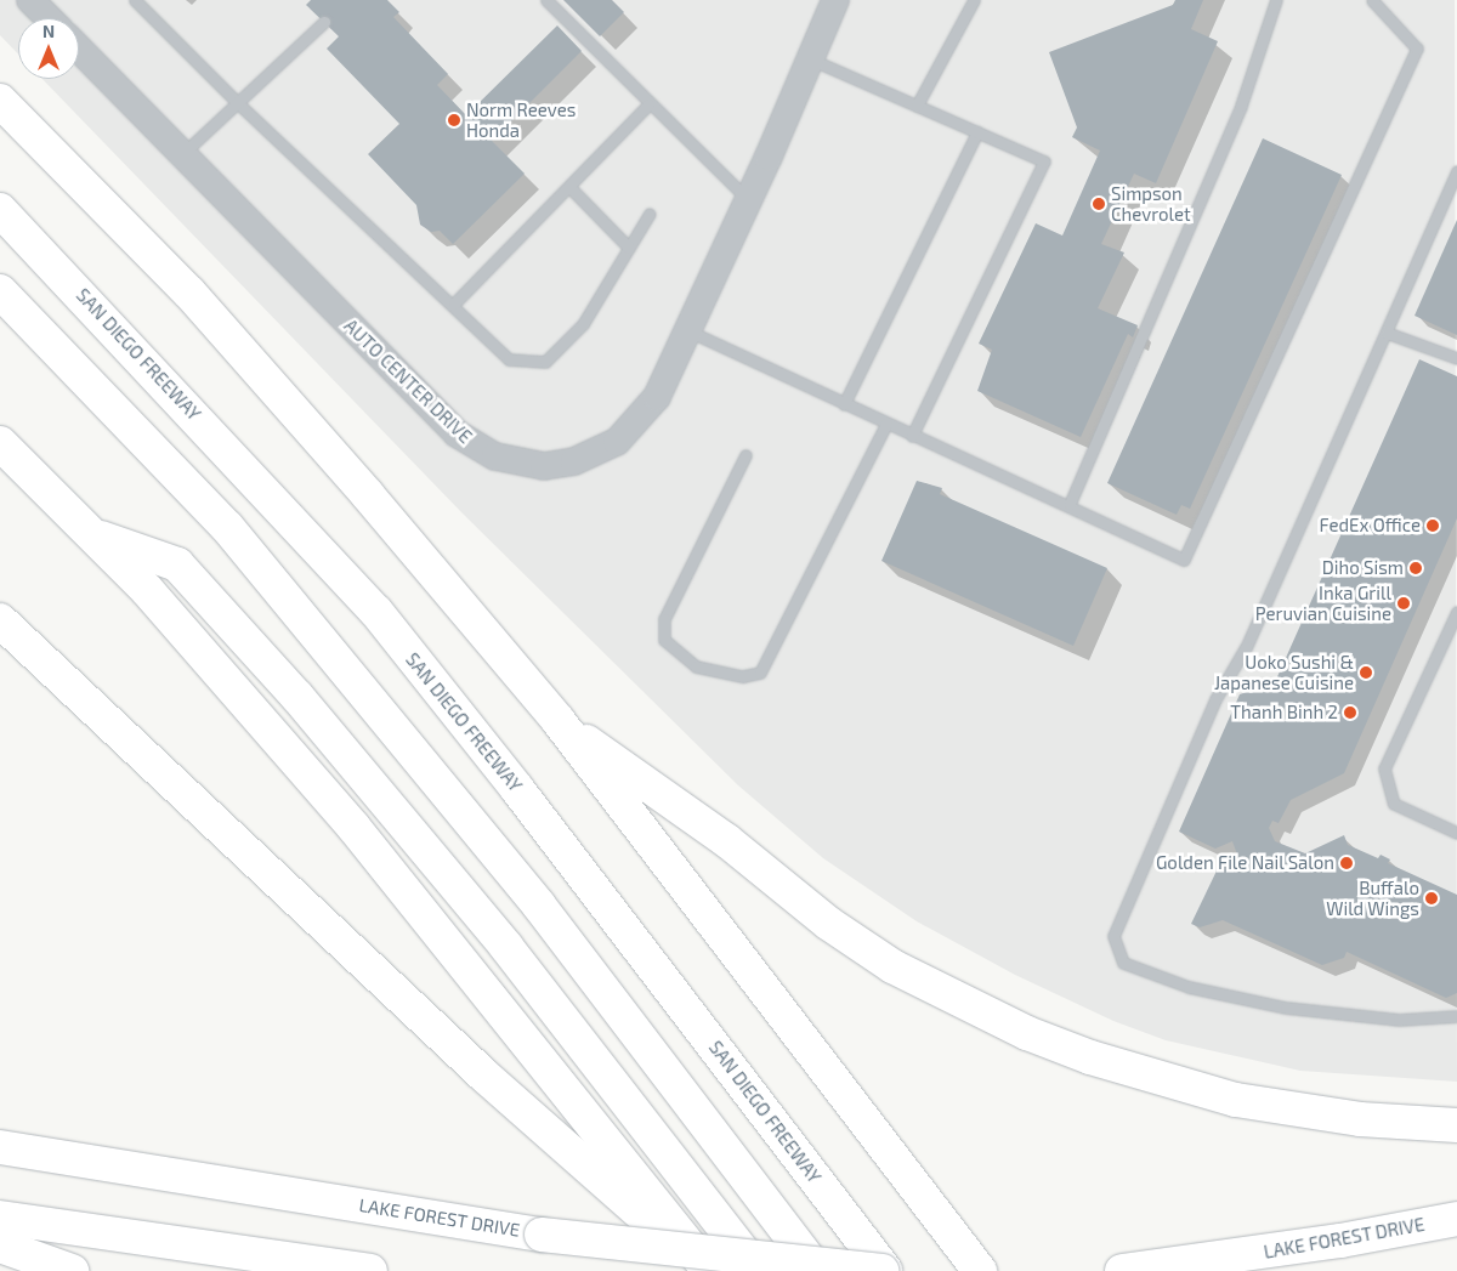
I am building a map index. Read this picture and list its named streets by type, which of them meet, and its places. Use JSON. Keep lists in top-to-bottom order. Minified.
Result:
{"streets":{"main road":["SAN DIEGO FREEWAY","LAKE FOREST DRIVE"],"street":["AUTO CENTER DRIVE"]},"crossings":[["SAN DIEGO FREEWAY","LAKE FOREST DRIVE"]],"places":["Norm Reeves Honda","Simpson Chevrolet","FedEx Office","Diho Sism","Inka Grill Peruvian Cuisine","Uoko Sushi & Japanese Cuisine","Thanh Binh 2","Golden File Nail Salon","Buffalo Wild Wings"],"north":"top"}
